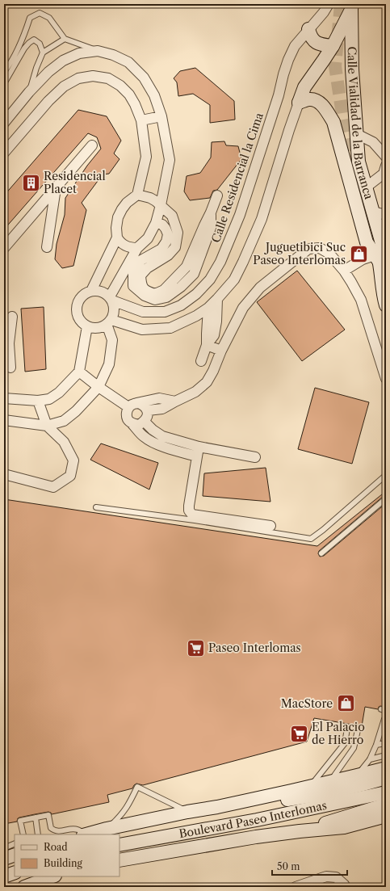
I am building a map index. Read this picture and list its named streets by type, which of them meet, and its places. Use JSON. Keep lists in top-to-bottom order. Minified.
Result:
{"streets":{"main road":["Calle Vialidad de la Barranca","Boulevard Paseo Interlomas"],"street":["Calle Residencial la Cima"]},"places":{"building":["Residencial Placet"],"shop":["Juguetibici Suc Paseo Interlomas","MacStore"],"supermarket":["Paseo Interlomas","El Palacio de Hierro"]},"legend":["Road","Building"],"scale_bar":"50 m"}
